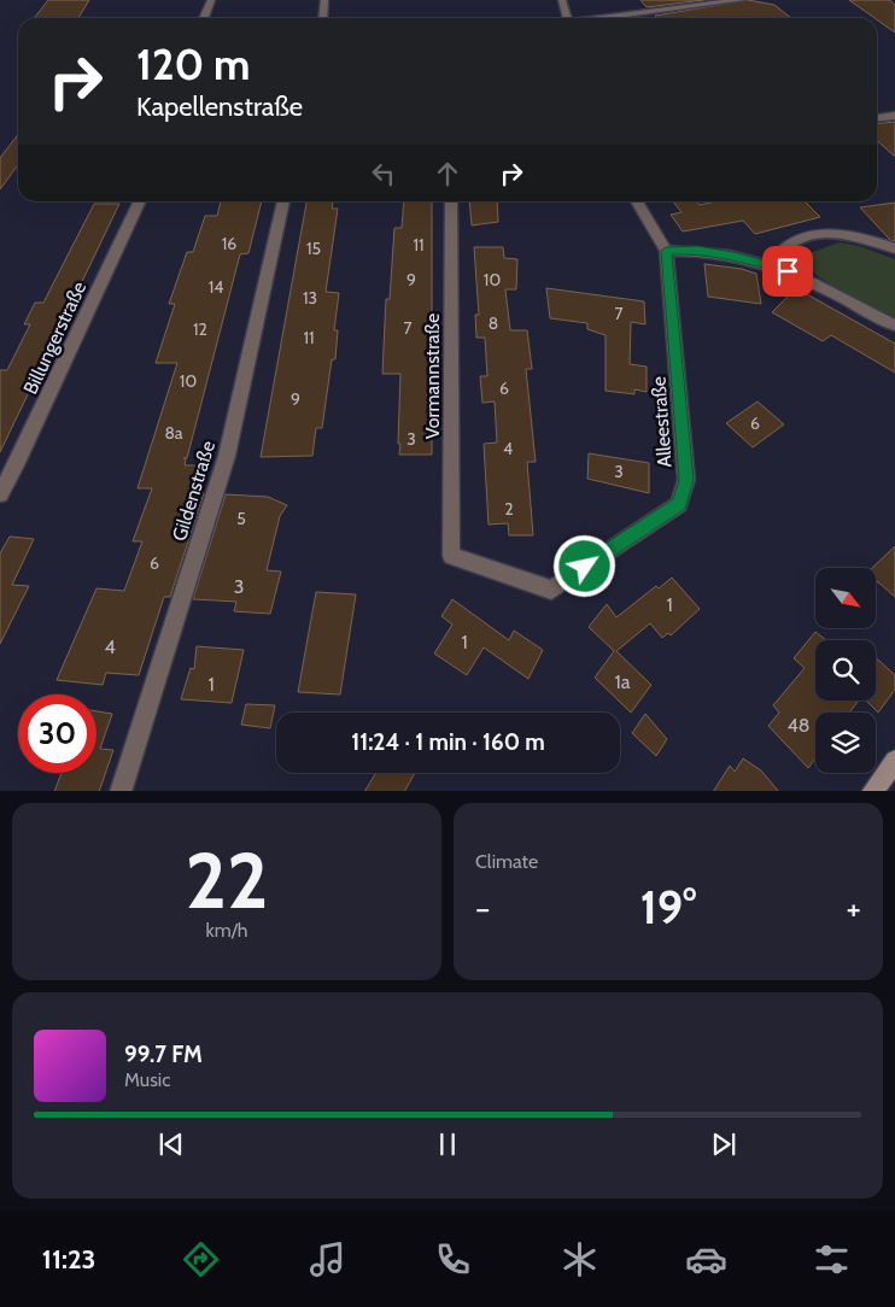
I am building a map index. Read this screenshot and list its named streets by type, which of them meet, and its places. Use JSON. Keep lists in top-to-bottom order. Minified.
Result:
{"streets":{"street":["Billungerstraße","Vormannstraße","Alleestraße","Gildenstraße"]},"crossings":[["Vormannstraße","Alleestraße"]],"house_numbers":["16","11","15","9","10","14","13","7","8","7","12","11","10","6","9","6","8a","3","4","3","2","5","6","3","1","1","4","1a","1","48"],"north":"bottom right","page":{"turn":["120 m","Kapellenstraße"],"limit":"30","trip":"11:24 · 1 min · 160 m","tile":[["22","km/h"],"Climate"],"heat":["−","19°","+"],"song":["99.7 FM","Music"],"tabs":"11:23"}}
